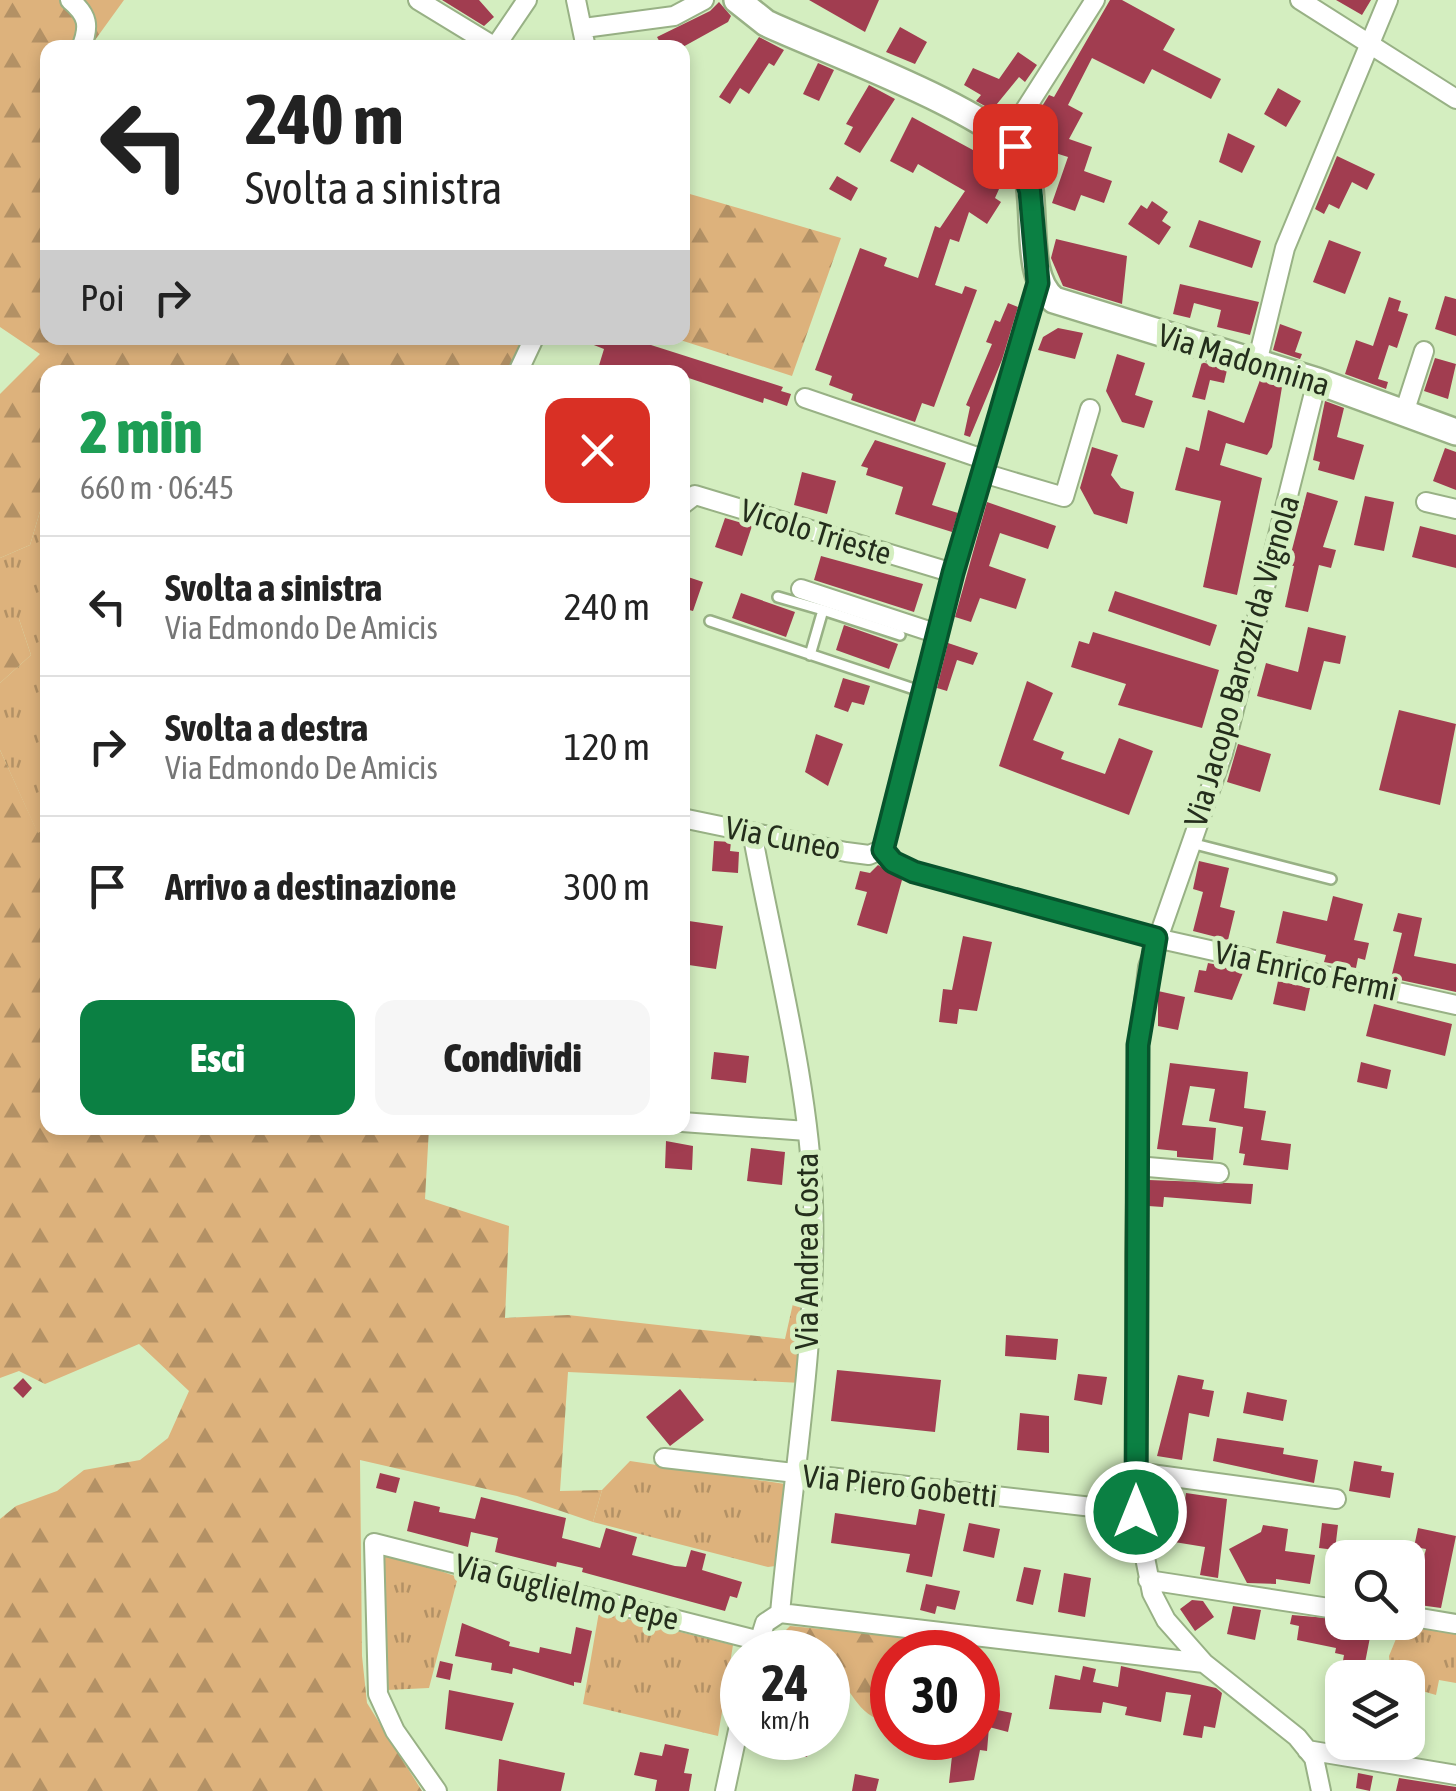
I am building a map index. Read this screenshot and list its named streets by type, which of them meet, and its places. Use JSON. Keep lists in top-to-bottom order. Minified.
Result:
{"streets":{"street":["Via Madonnina","Vicolo Trieste","Via Jacopo Barozzi da Vignola","Via Cuneo","Via Enrico Fermi","Via Andrea Costa","Via Piero Gobetti","Via Guglielmo Pepe"]},"crossings":[["Via Madonnina","Via Jacopo Barozzi da Vignola"],["Via Jacopo Barozzi da Vignola","Via Enrico Fermi"],["Via Jacopo Barozzi da Vignola","Via Piero Gobetti"],["Via Cuneo","Via Enrico Fermi"],["Via Cuneo","Via Andrea Costa"],["Via Andrea Costa","Via Piero Gobetti"]],"page":{"turn":["240 m","Svolta a sinistra"],"then":"Poi","heading":["2 min","660 m · 06:45"],"list":[{"name":"Svolta a sinistra","note":"Via Edmondo De Amicis","value":"240 m"},{"name":"Svolta a destra","note":"Via Edmondo De Amicis","value":"120 m"},{"name":"Arrivo a destinazione","value":"300 m"}],"buttons":["Esci","Condividi"],"speed":"24 km/h","limit":"30"}}
